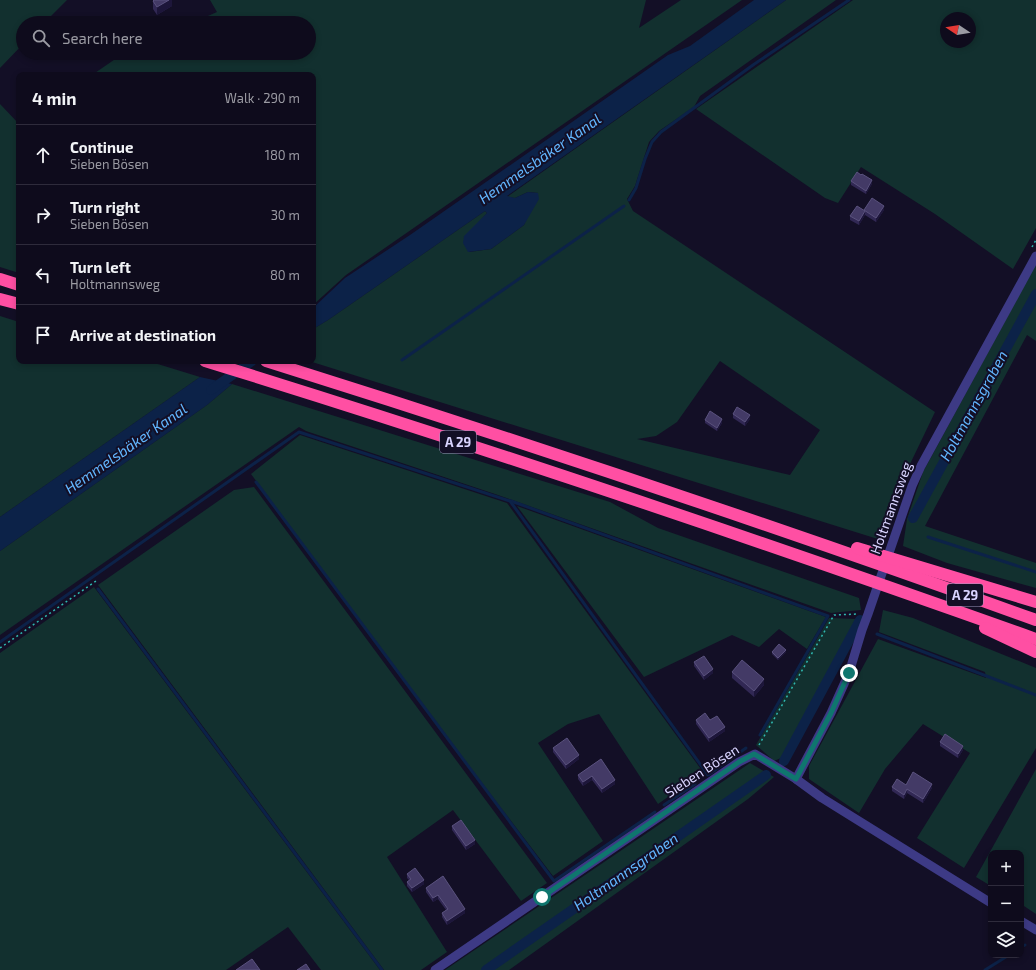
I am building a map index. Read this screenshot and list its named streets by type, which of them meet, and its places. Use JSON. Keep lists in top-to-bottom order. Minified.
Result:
{"streets":{"highway":["A 29"],"street":["Holtmannsweg","Sieben Bösen"]},"crossings":[["Holtmannsweg","Sieben Bösen"]],"water":["Hemmelsbäker Kanal","Holtmannsgraben"],"north":"left","page":{"search":"Search here","heading":["4 min","Walk · 290 m"],"list":[["Continue","Sieben Bösen","180 m"],["Turn right","Sieben Bösen","30 m"],["Turn left","Holtmannsweg","80 m"],"Arrive at destination"],"map_buttons":["+","−"]}}
